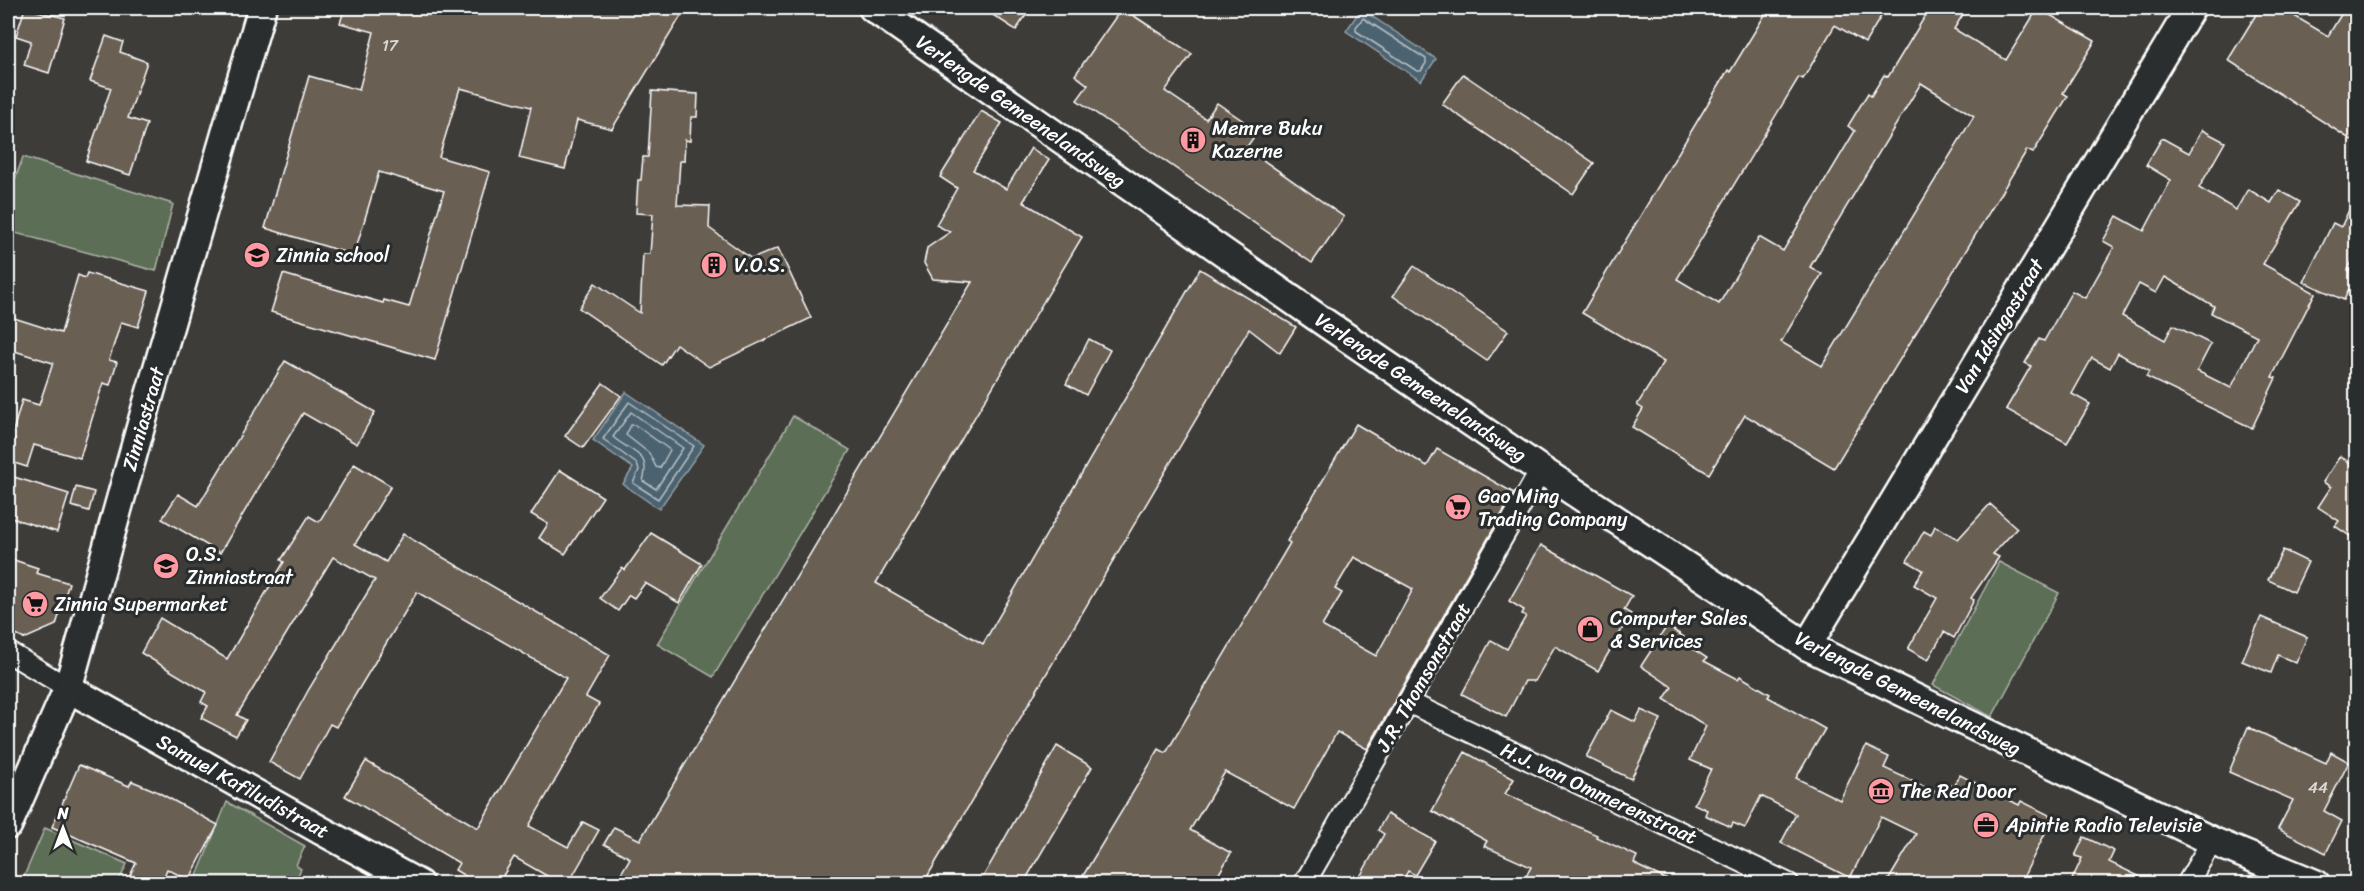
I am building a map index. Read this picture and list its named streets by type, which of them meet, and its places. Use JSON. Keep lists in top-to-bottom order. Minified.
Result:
{"streets":{"street":["Verlengde Gemeenelandsweg","Van Idsingastraat","Zinniastraat","J.R. Thomsonstraat","Samuel Kafiludistraat","H.J. van Ommerenstraat"]},"crossings":[["Verlengde Gemeenelandsweg","Van Idsingastraat"],["Verlengde Gemeenelandsweg","J.R. Thomsonstraat"],["Zinniastraat","Samuel Kafiludistraat"],["J.R. Thomsonstraat","H.J. van Ommerenstraat"]],"places":{"building":["Memre Buku Kazerne","V.O.S."],"school or university":["Zinnia school","O.S. Zinniastraat"],"supermarket":["Gao Ming Trading Company","Zinnia Supermarket"],"shop":["Computer Sales & Services"],"museum":["The Red Door"],"office":["Apintie Radio Televisie"]},"house_numbers":["17","44"],"north":"top"}
